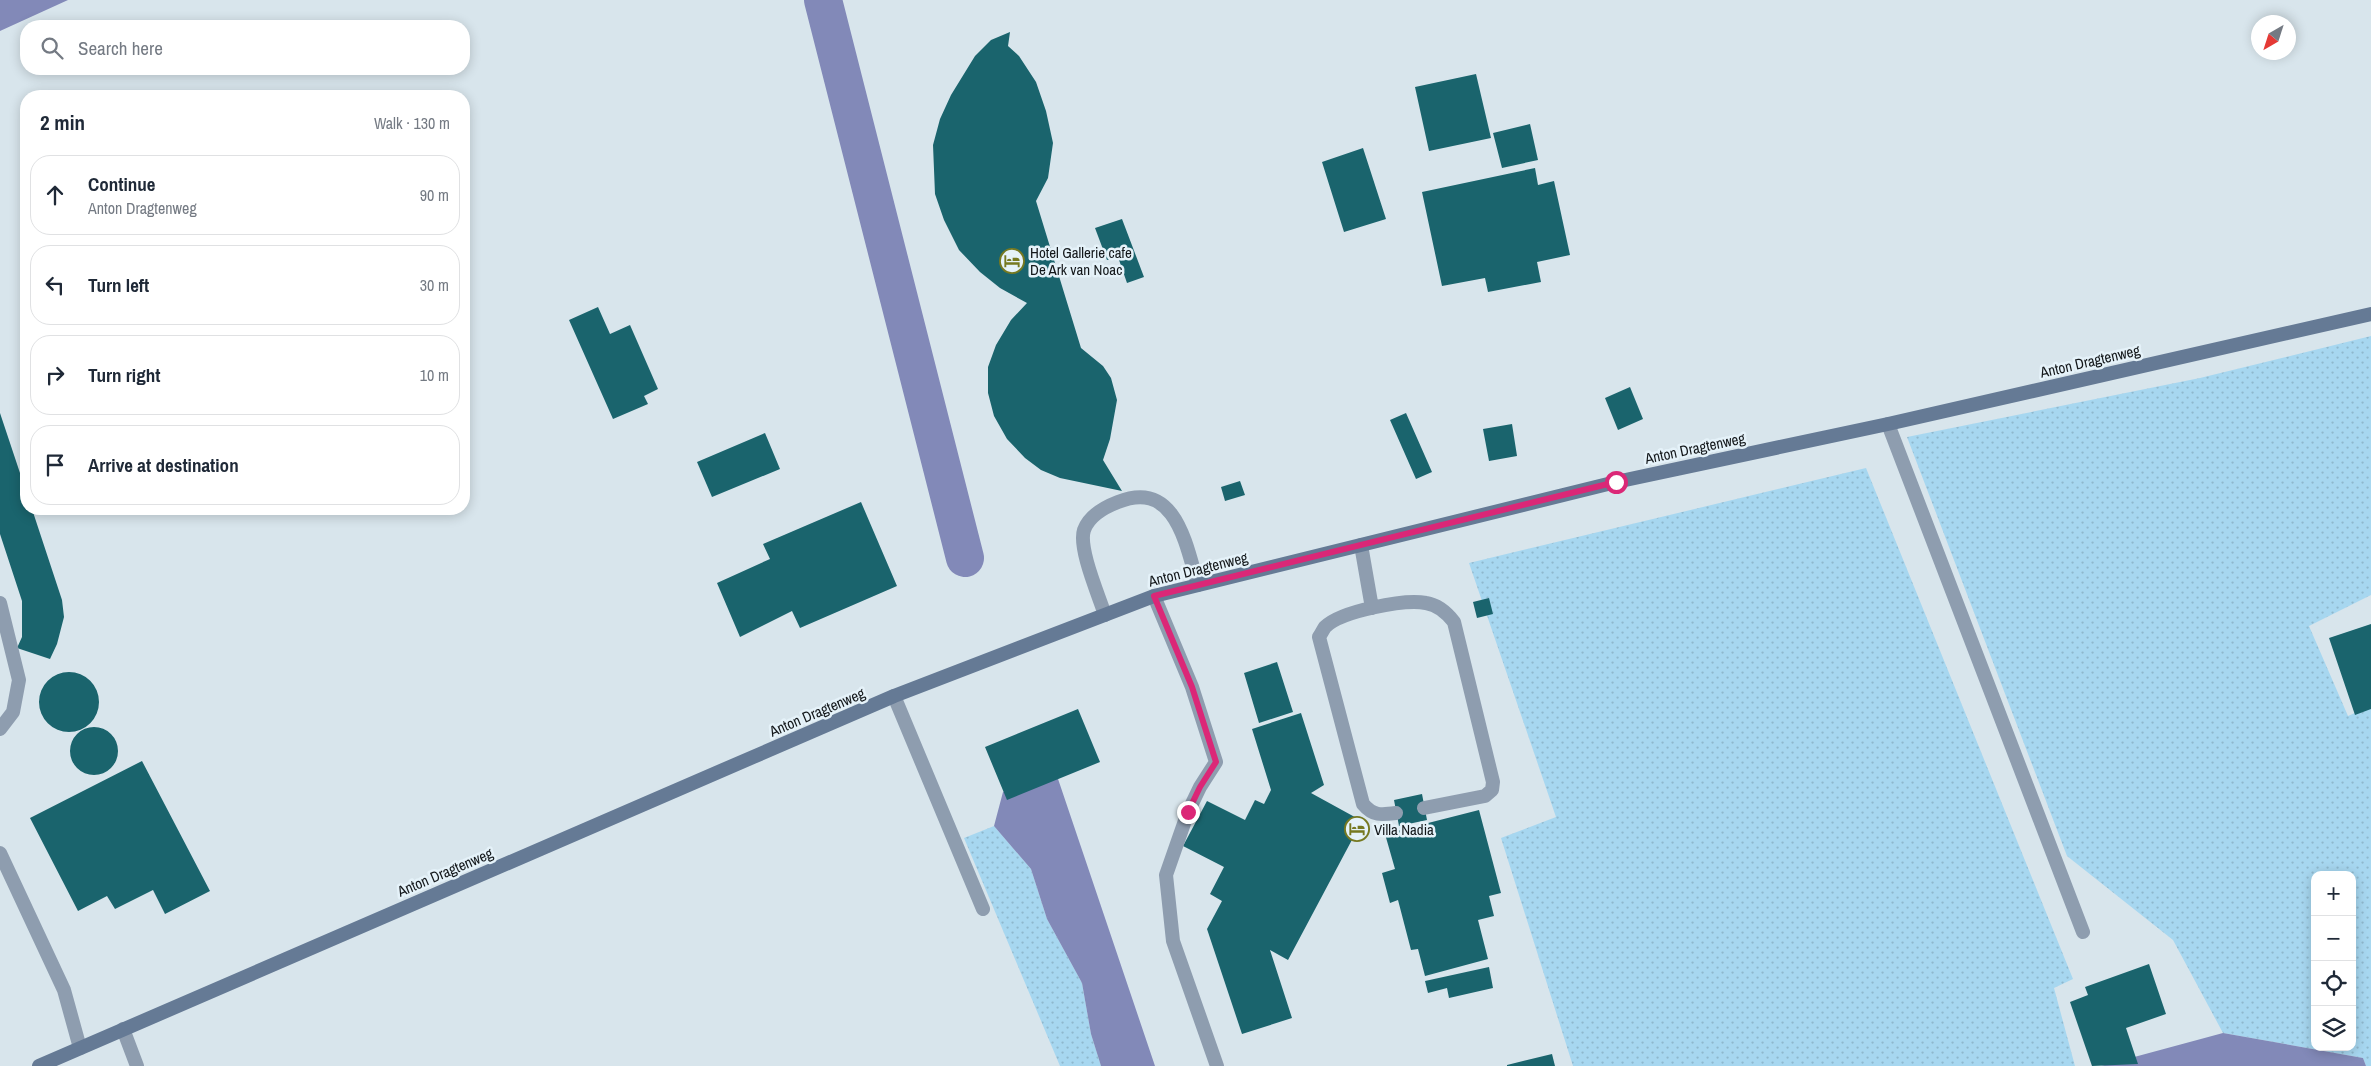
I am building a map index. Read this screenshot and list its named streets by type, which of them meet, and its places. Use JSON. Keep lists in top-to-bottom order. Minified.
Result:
{"streets":{"main road":["Anton Dragtenweg"]},"places":{"hotel":["Hotel Gallerie cafe De Ark van Noac","Villa Nadia"]},"north":"bottom left","page":{"search":"Search here","heading":["2 min","Walk · 130 m"],"list":[["Continue","Anton Dragtenweg","90 m"],["Turn left","30 m"],["Turn right","10 m"],"Arrive at destination"],"map_buttons":["+","−"]}}
